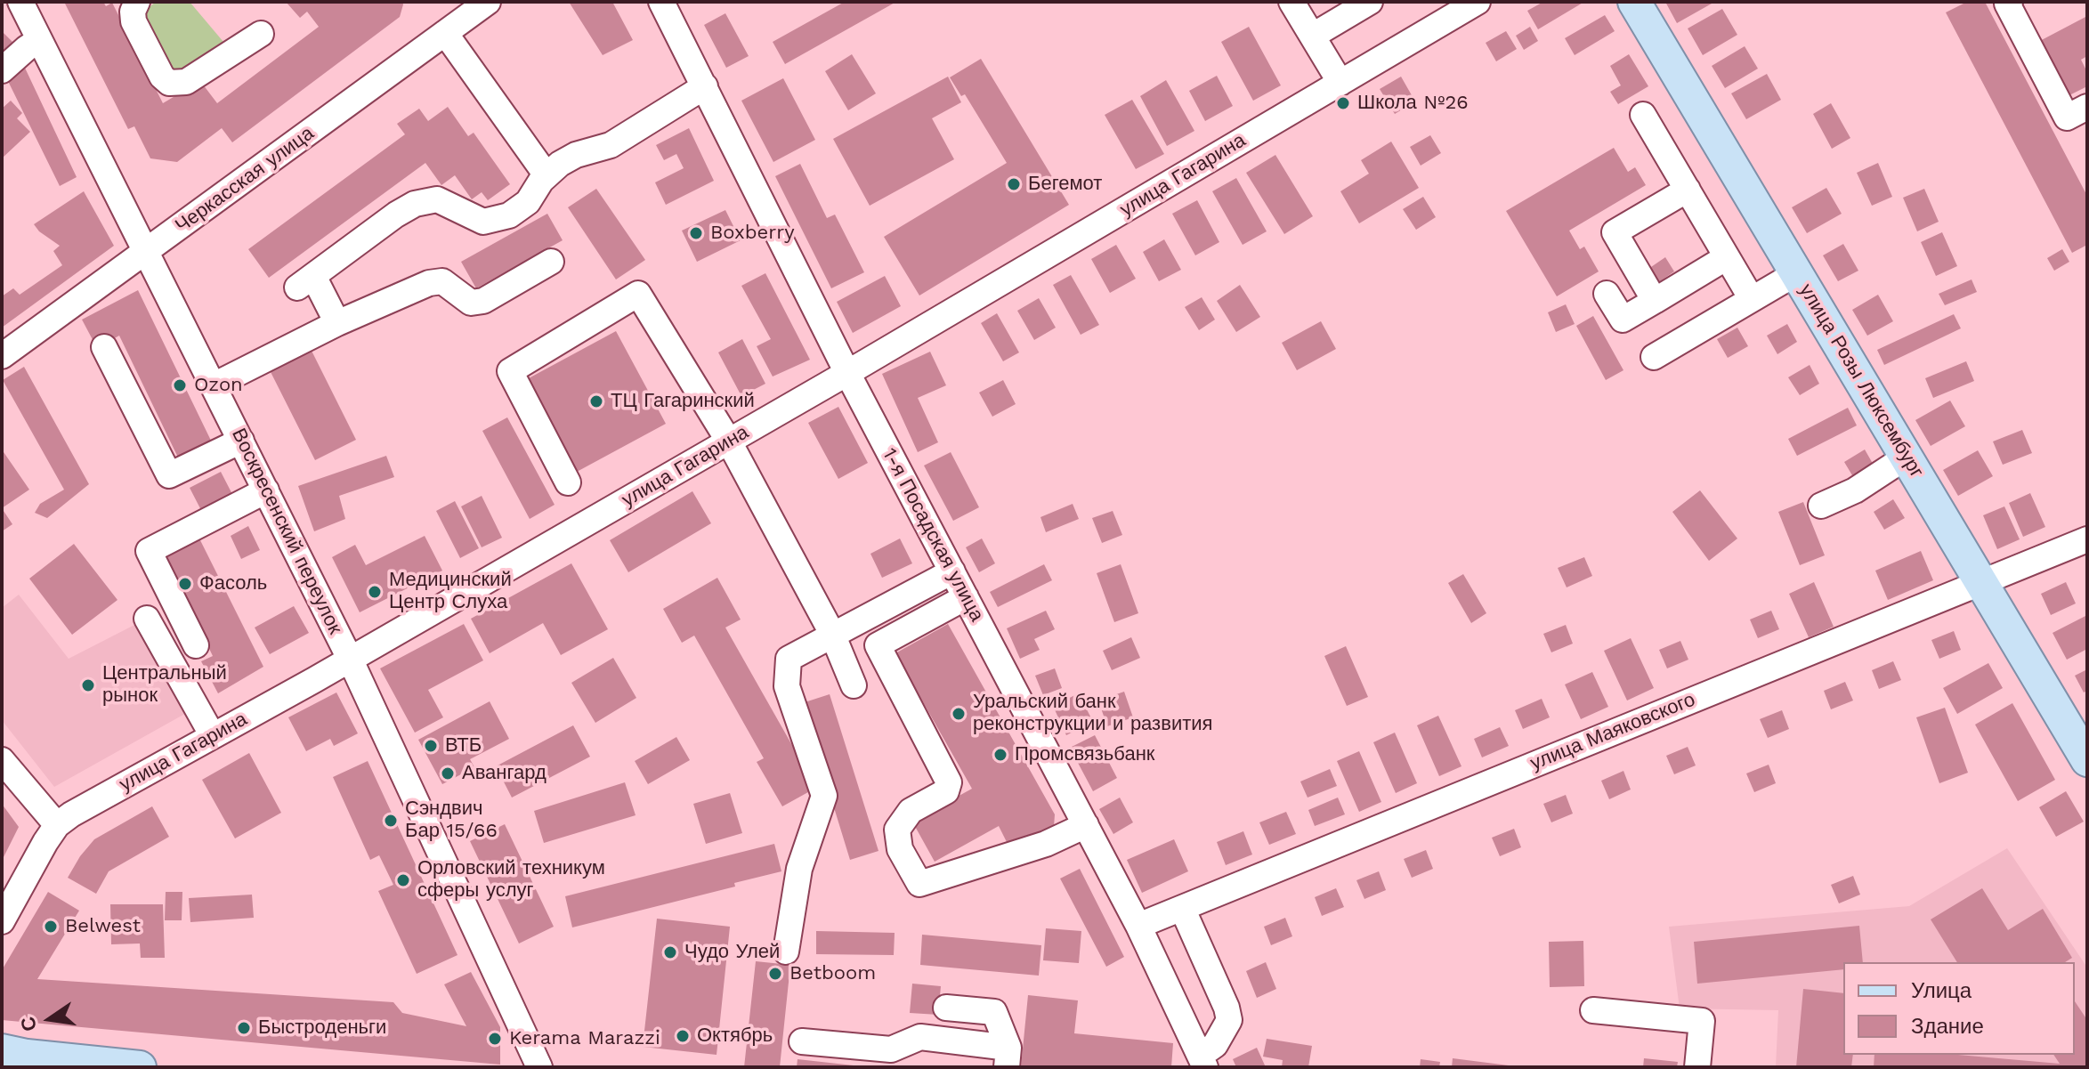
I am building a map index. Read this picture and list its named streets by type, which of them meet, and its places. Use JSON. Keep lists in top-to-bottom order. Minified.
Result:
{"streets":{"main road":["улица Розы Люксембург"],"street":["улица Гагарина","Черкасская улица","Воскресенский переулок","1-я Посадская улица","улица Маяковского"]},"crossings":[["улица Гагарина","Воскресенский переулок"],["улица Гагарина","1-я Посадская улица"],["Черкасская улица","Воскресенский переулок"],["улица Розы Люксембург","улица Маяковского"],["1-я Посадская улица","улица Маяковского"]],"places":["Школа №26","Бегемот","Boxberry","Ozon","ТЦ Гагаринский","Фасоль","Медицинский Центр Слуха","Центральный рынок","Уральский банк реконструкции и развития","ВТБ","Промсвязьбанк","Авангард","Сэндвич Бар 15/66","Орловский техникум сферы услуг","Belwest","Чудо Улей","Betboom","Быстроденьги","Октябрь","Kerama Marazzi"],"legend":["Улица","Здание"],"north":"left"}
